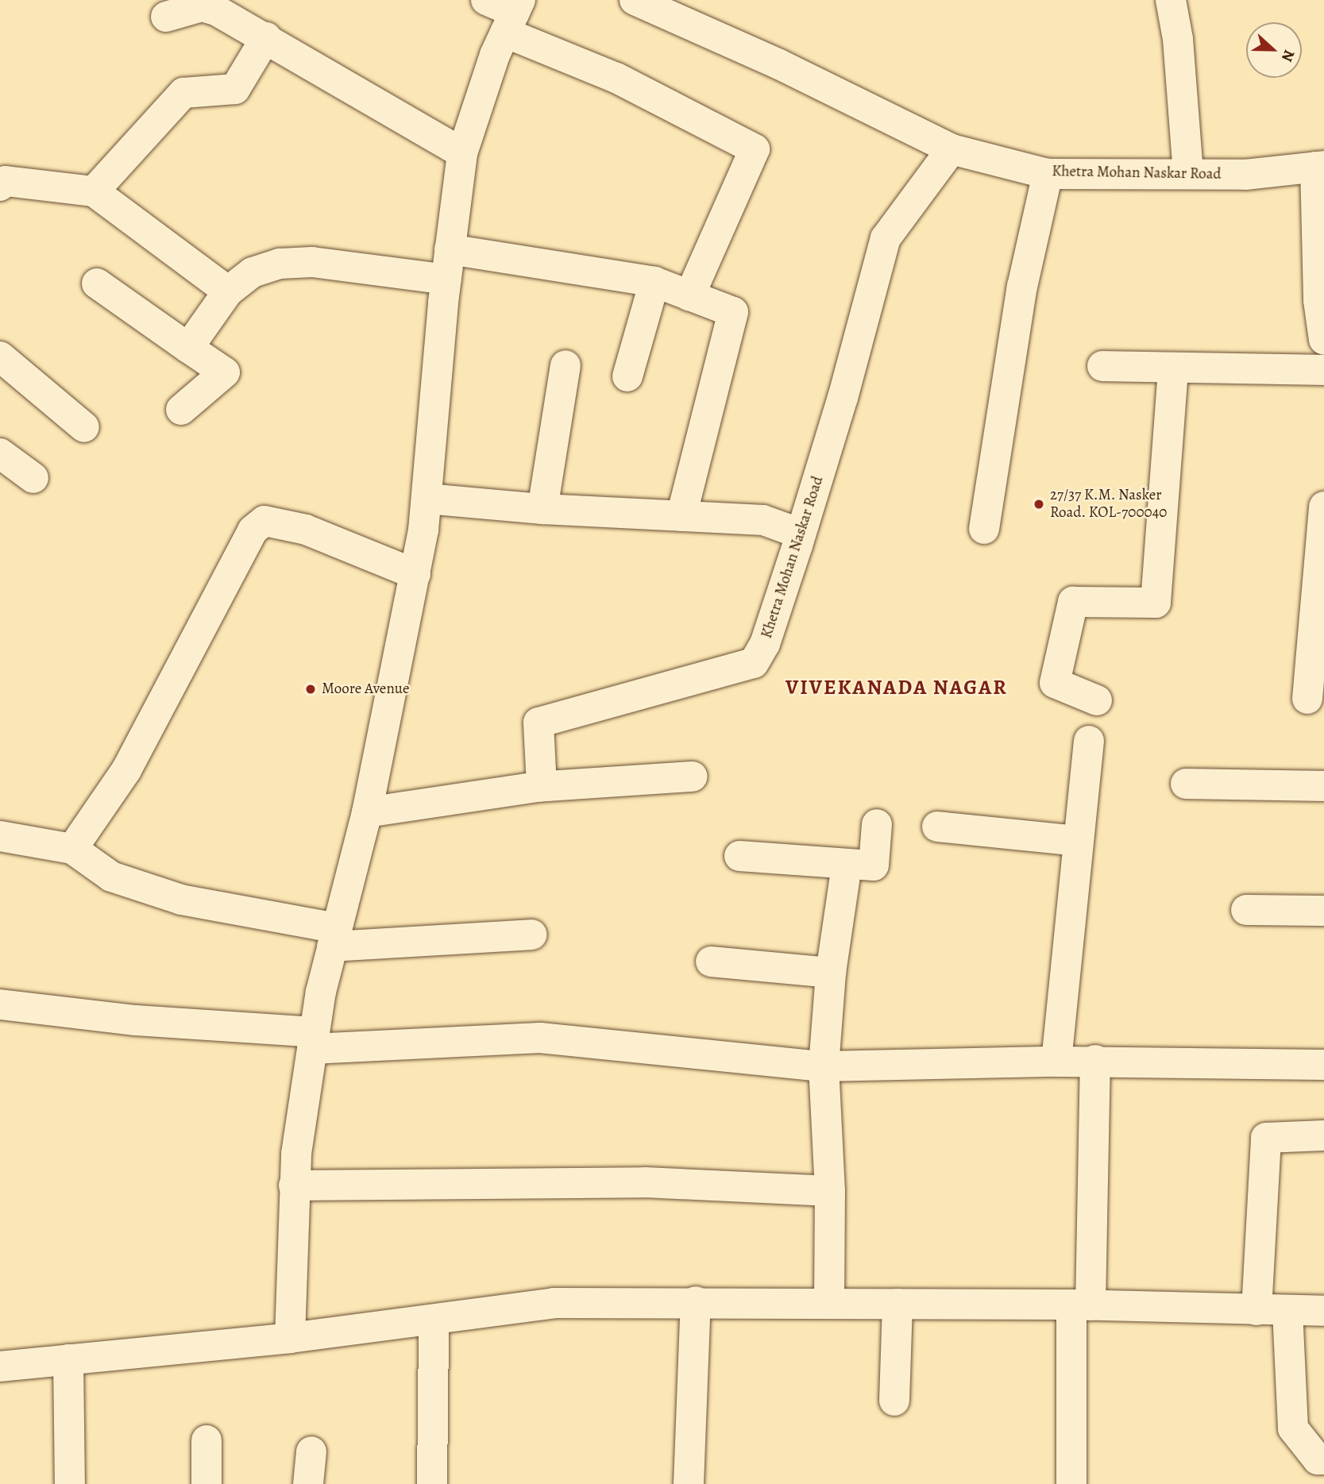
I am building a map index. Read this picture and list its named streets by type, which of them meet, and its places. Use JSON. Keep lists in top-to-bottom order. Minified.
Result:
{"streets":{"street":["Khetra Mohan Naskar Road"]},"districts":["VIVEKANADA NAGAR"],"places":["27/37 K.M. Nasker Road. KOL-700040","Moore Avenue"],"north":"right"}
